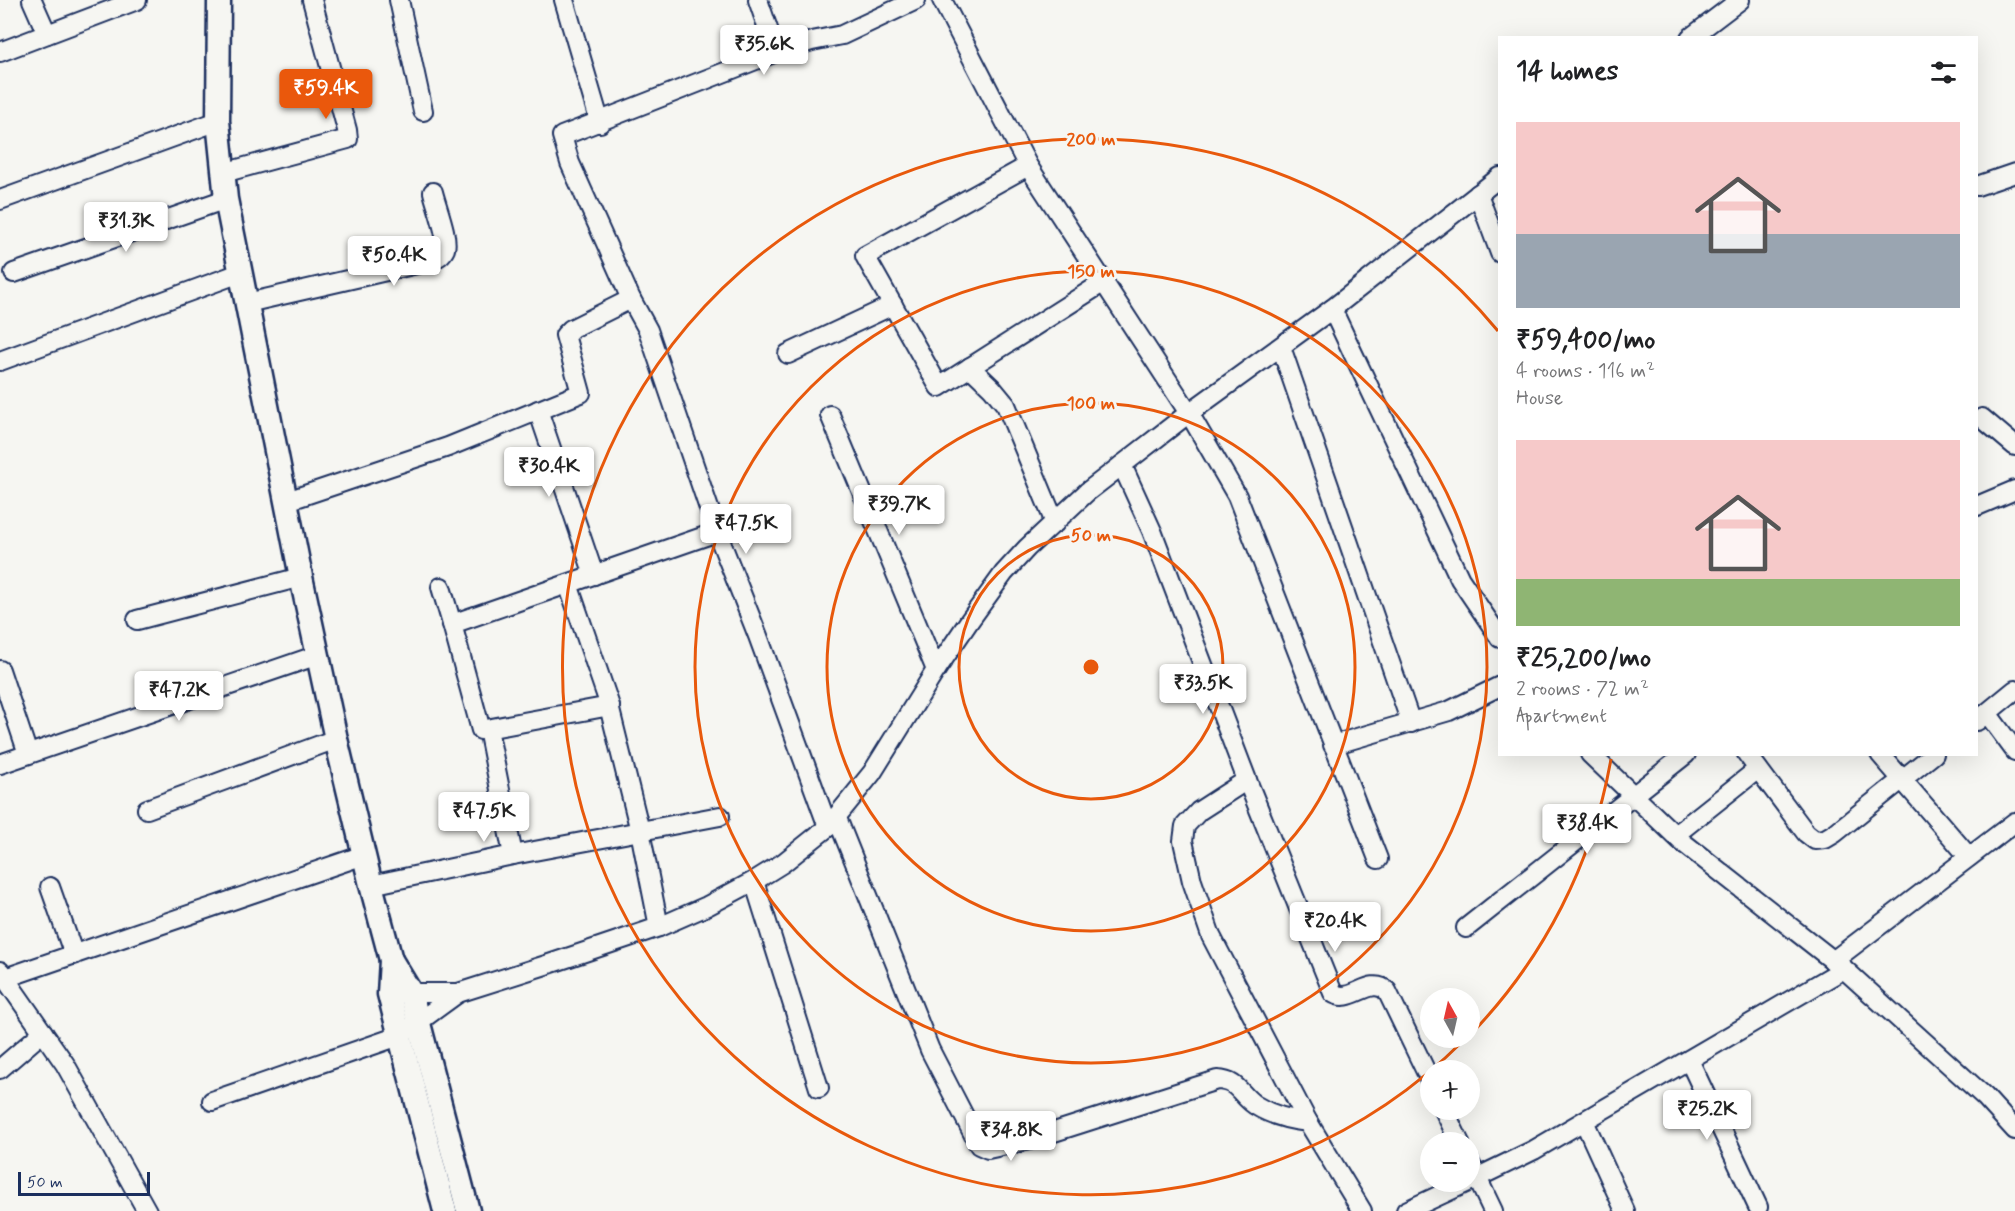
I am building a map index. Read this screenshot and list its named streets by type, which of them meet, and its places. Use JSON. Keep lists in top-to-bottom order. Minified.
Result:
{"scale_bar":"50 m","north":"top","page":{"price":["₹35.6K","₹59.4K","₹31.3K","₹50.4K","₹30.4K","₹39.7K","₹47.5K","₹33.5K","₹47.2K","₹47.5K","₹38.4K","₹20.4K","₹25.2K","₹34.8K"],"heading":"14 homes","list":[{"name":"₹59,400/mo","note":"4 rooms · 116 m² · House"},{"name":"₹25,200/mo","note":"2 rooms · 72 m² · Apartment"}],"map_buttons":["+","−"],"scale":"50 m"},"rings":["200 m","150 m","100 m","50 m"]}
